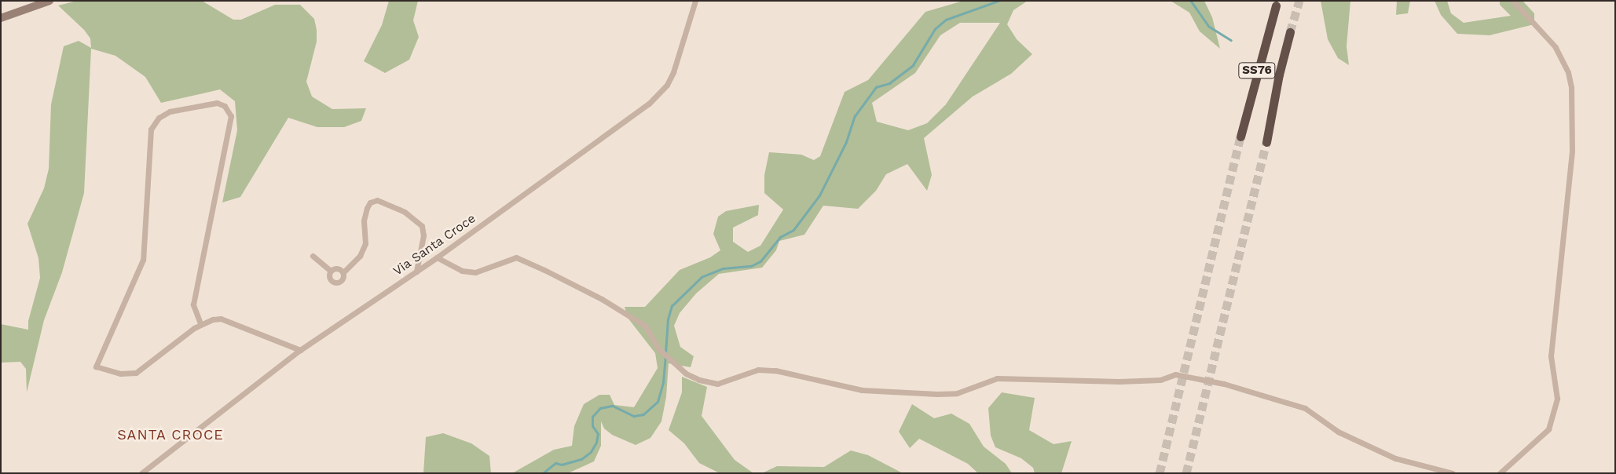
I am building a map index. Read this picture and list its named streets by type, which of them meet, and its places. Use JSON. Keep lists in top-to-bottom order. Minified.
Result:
{"streets":{"highway":["SS76"],"street":["Via Santa Croce"]},"districts":["SANTA CROCE"]}
